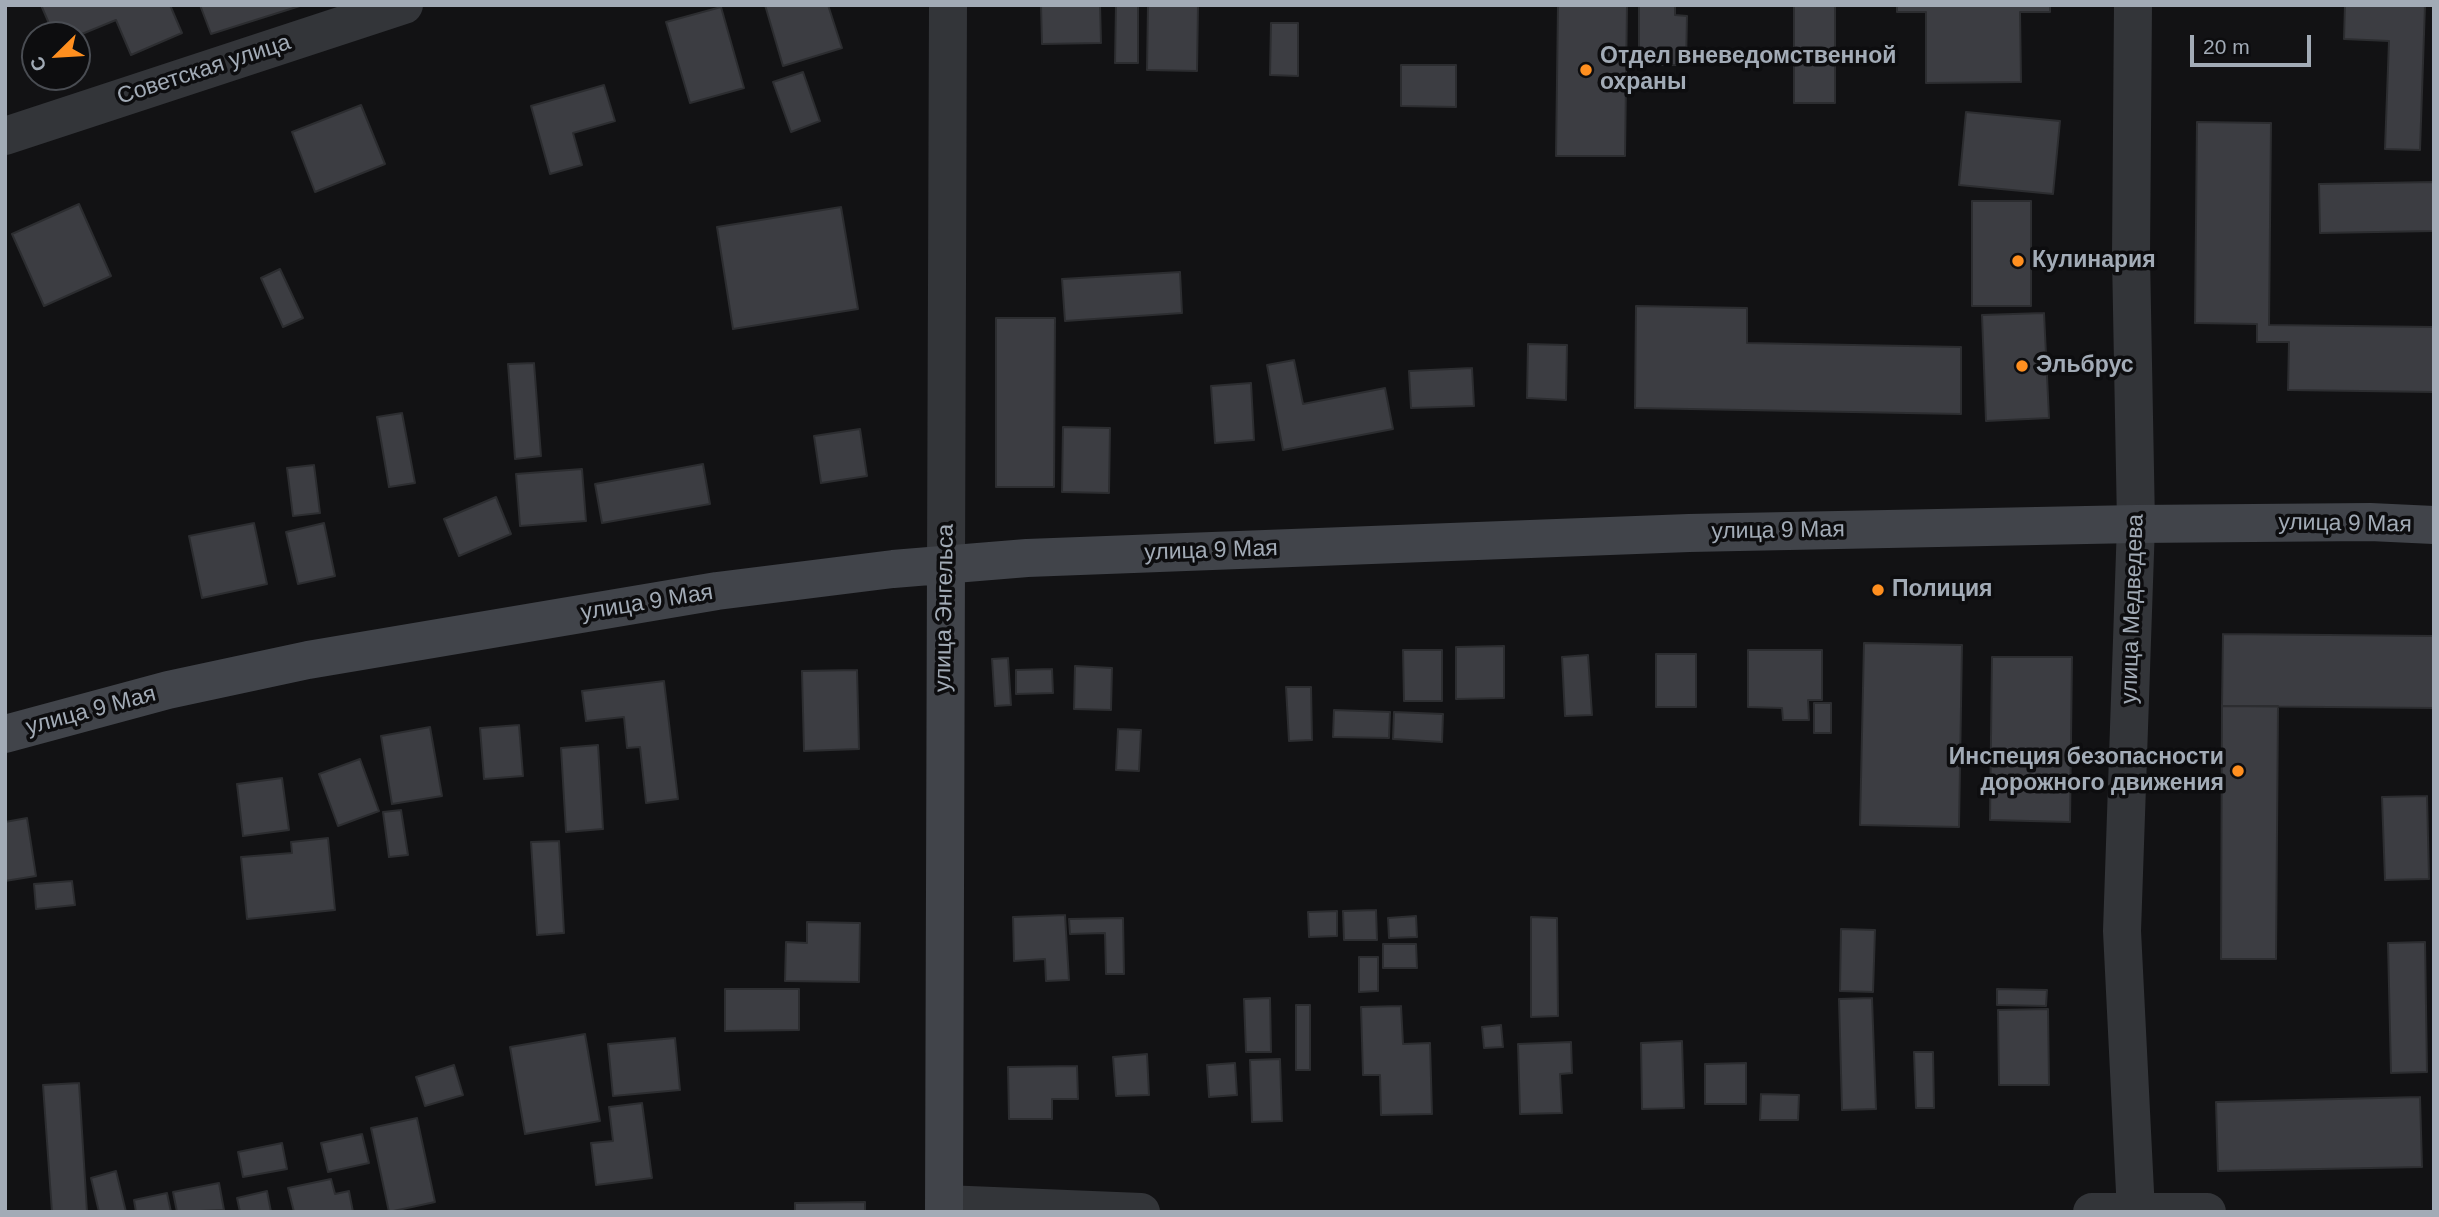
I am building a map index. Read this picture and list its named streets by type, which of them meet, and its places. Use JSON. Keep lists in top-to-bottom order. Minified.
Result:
{"streets":{"street":["Советская улица","улица 9 Мая","улица Энгельса","улица Медведева"]},"crossings":[["улица 9 Мая","улица Энгельса"],["улица 9 Мая","улица Медведева"]],"places":["Отдел вневедомственной охраны","Кулинария","Эльбрус","Полиция","Инспеция безопасности дорожного движения"],"scale_bar":"20 m","north":"bottom left"}
